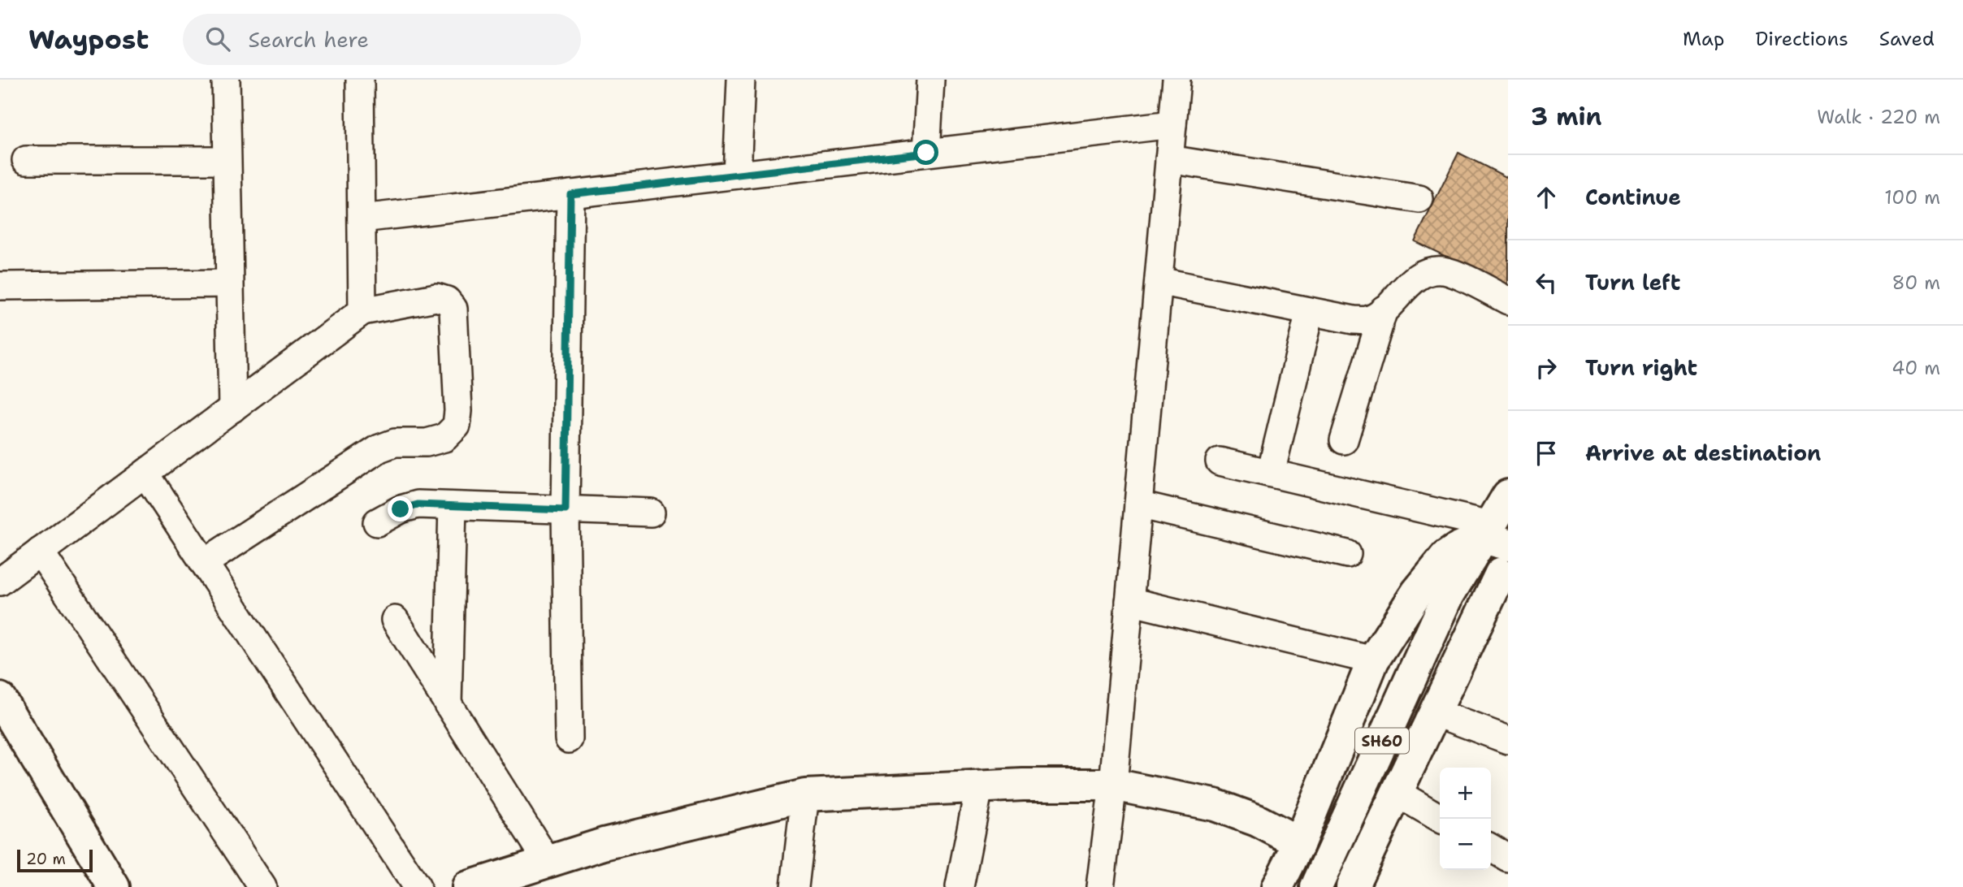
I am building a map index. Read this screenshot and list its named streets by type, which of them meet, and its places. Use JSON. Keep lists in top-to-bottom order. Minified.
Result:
{"streets":{"street":["SH60"]},"scale_bar":"20 m","page":{"header":"Waypost","search":"Search here","nav":["Map","Directions","Saved"],"heading":["3 min","Walk · 220 m"],"list":[["Continue","100 m"],["Turn left","80 m"],["Turn right","40 m"],"Arrive at destination"],"map_buttons":["+","−"],"scale":"20 m"}}
